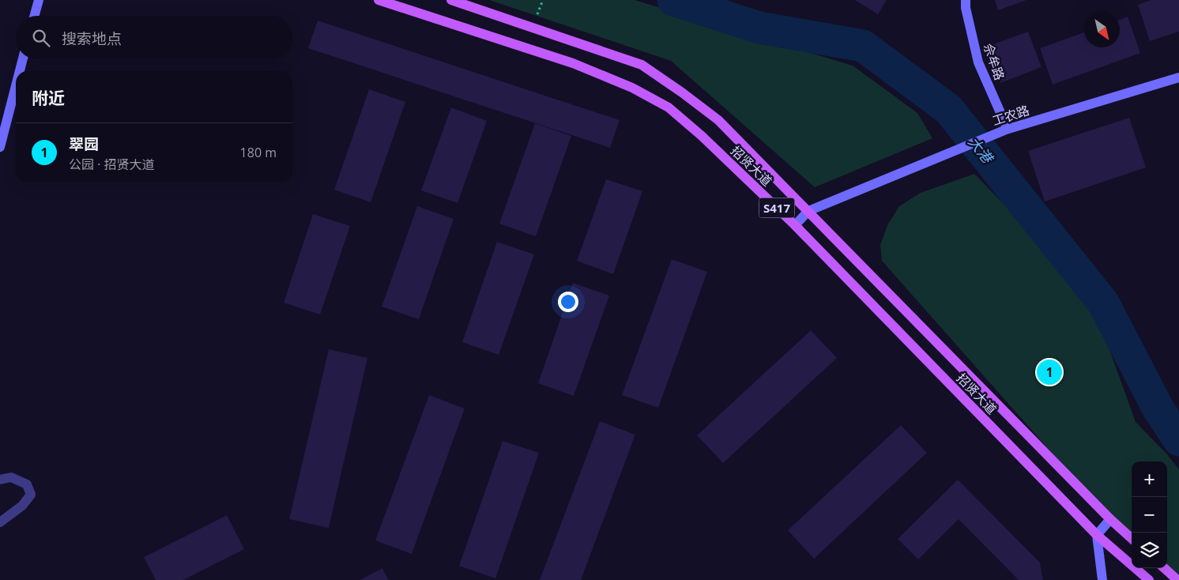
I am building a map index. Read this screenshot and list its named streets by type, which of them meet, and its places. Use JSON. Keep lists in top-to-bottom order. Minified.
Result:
{"streets":{"main road":["招贤大道","S417"],"street":["佘牟路","工农路"]},"crossings":[["佘牟路","工农路"],["工农路","招贤大道"],["招贤大道","S417"]],"water":["大港"],"north":"bottom right","page":{"search":"搜索地点","heading":"附近","list":[{"mark":"1","name":"翠园","note":"公园 · 招贤大道","value":"180 m"}],"pins":"1","map_buttons":["+","−"]}}
